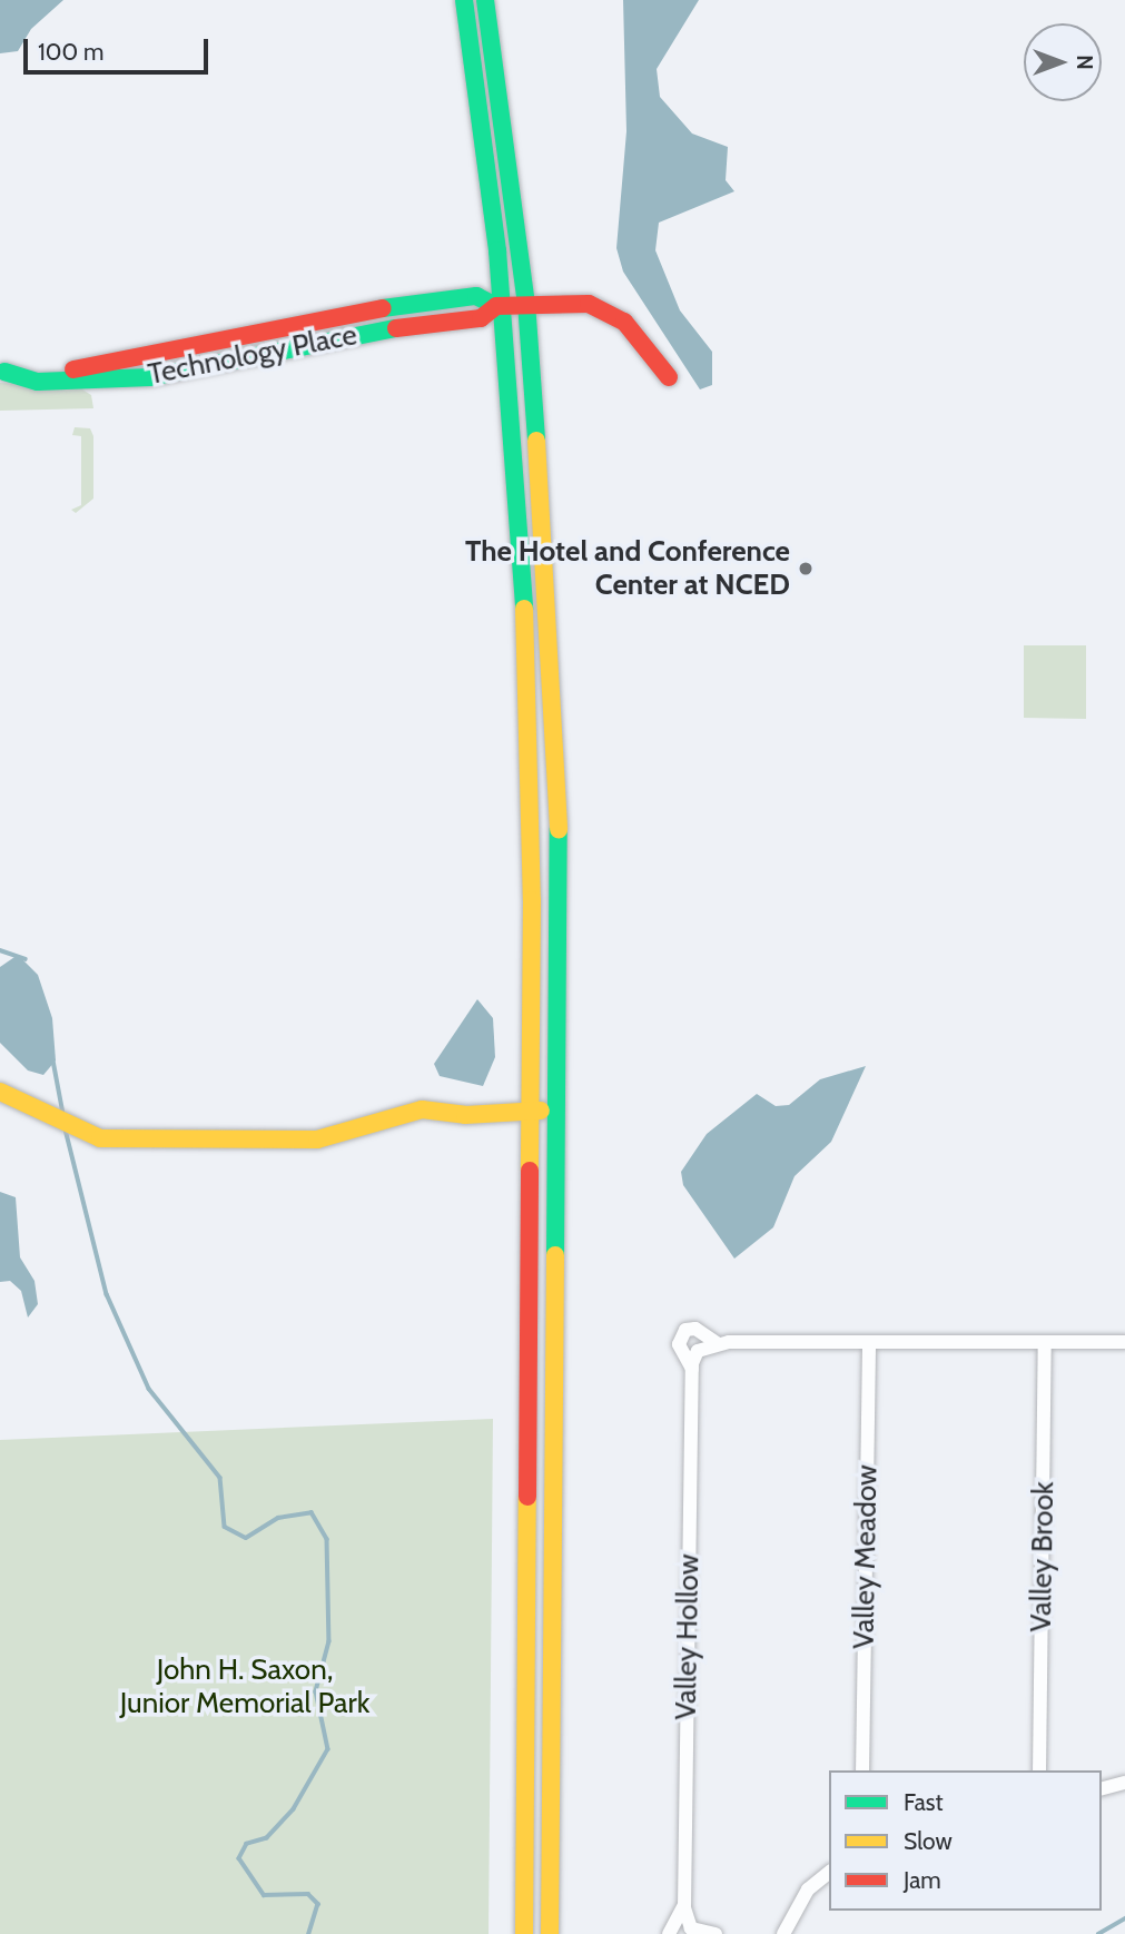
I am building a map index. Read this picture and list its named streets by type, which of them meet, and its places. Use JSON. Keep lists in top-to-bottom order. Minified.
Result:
{"streets":{"main road":["Technology Place"],"street":["Valley Meadow","Valley Brook","Valley Hollow"]},"crossings":[["Valley Meadow","Valley Hollow"],["Valley Brook","Valley Hollow"]],"parks":["John H. Saxon, Junior Memorial Park"],"places":["The Hotel and Conference Center at NCED"],"legend":["Fast","Slow","Jam"],"scale_bar":"100 m","north":"right"}
